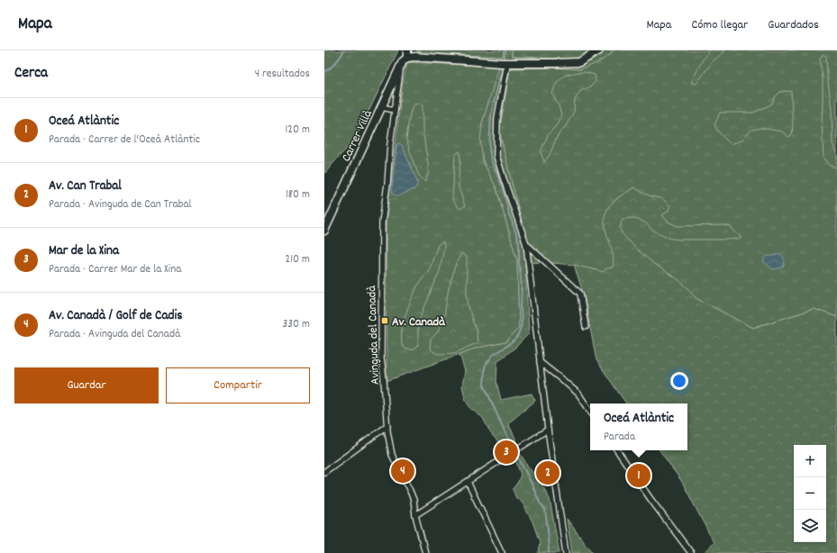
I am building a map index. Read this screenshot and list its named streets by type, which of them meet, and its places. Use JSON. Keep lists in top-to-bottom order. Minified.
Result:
{"streets":{"street":["Carrer Villà","Avinguda del Canadà"]},"crossings":[["Carrer Villà","Avinguda del Canadà"]],"places":{"transit":["Av. Canadà"]},"page":{"header":"Mapa","nav":["Mapa","Cómo llegar","Guardados"],"heading":["Cerca","4 resultados"],"list":[{"mark":"1","name":"Oceá Atlàntic","note":"Parada · Carrer de l'Oceà Atlàntic","value":"120 m"},{"mark":"2","name":"Av. Can Trabal","note":"Parada · Avinguda de Can Trabal","value":"180 m"},{"mark":"3","name":"Mar de la Xina","note":"Parada · Carrer Mar de la Xina","value":"210 m"},{"mark":"4","name":"Av. Canadà / Golf de Cadis","note":"Parada · Avinguda del Canadà","value":"330 m"}],"buttons":["Guardar","Compartir"],"popup":["Oceá Atlàntic","Parada"],"pins":["3","4","2","1"],"map_buttons":["+","−"]}}
